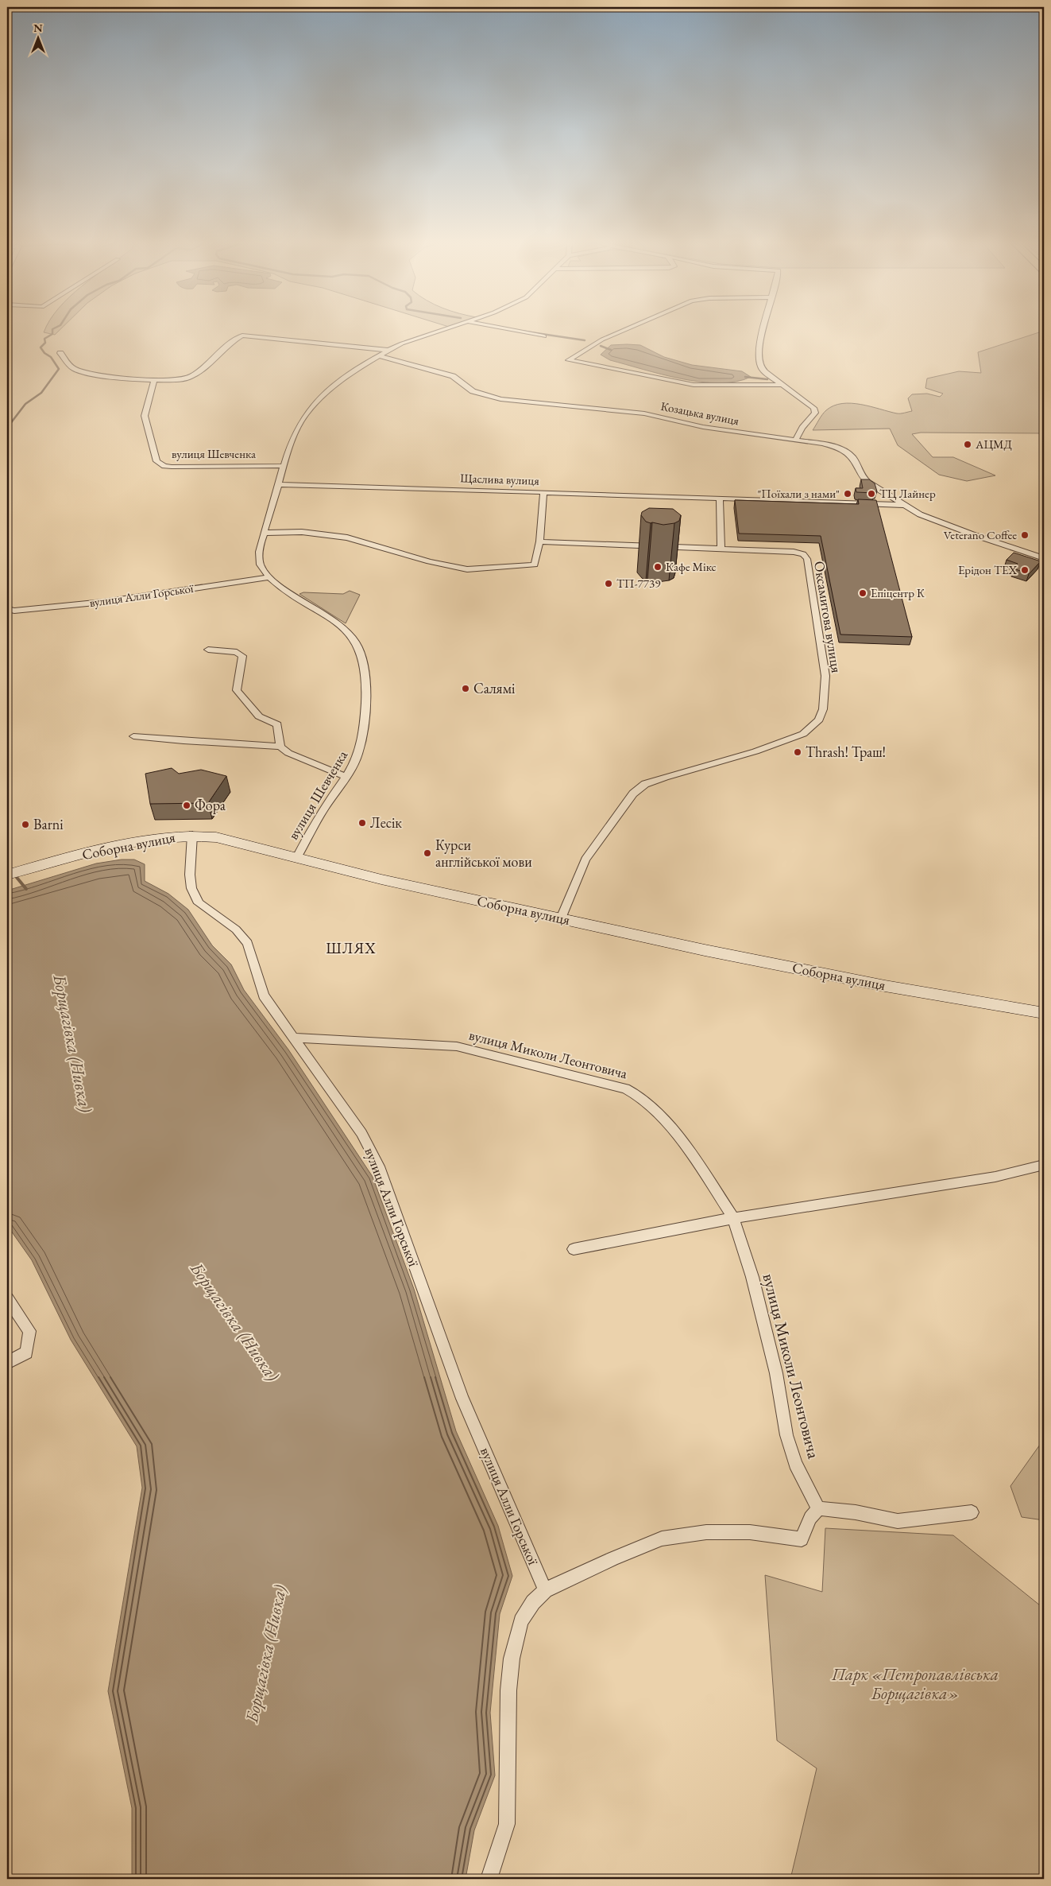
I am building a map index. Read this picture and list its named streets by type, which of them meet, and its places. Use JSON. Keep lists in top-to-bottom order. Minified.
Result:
{"streets":{"main road":["Соборна вулиця"],"street":["Козацька вулиця","вулиця Шевченка","Щаслива вулиця","вулиця Алли Горської","Оксамитова вулиця","вулиця Миколи Леонтовича"]},"crossings":[["Козацька вулиця","Щаслива вулиця"],["вулиця Шевченка","вулиця Алли Горської"],["вулиця Шевченка","Соборна вулиця"],["вулиця Алли Горської","Соборна вулиця"],["вулиця Алли Горської","вулиця Миколи Леонтовича"],["Оксамитова вулиця","Соборна вулиця"]],"districts":["ШЛЯХ"],"water":["Борщагівка (Нивка)"],"parks":["Парк «Петропавлівська Борщагівка»"],"places":["АЦМД","\"Поїхали з нами\"","ТЦ Лайнер","Veterano Coffee","Кафе Мікс","Ерідон ТЕХ","ТП-7739","Епіцентр К","Салямі","Thrash! Траш!","Фора","Лесік","Barni","Курси англійської мови"],"north":"top"}
